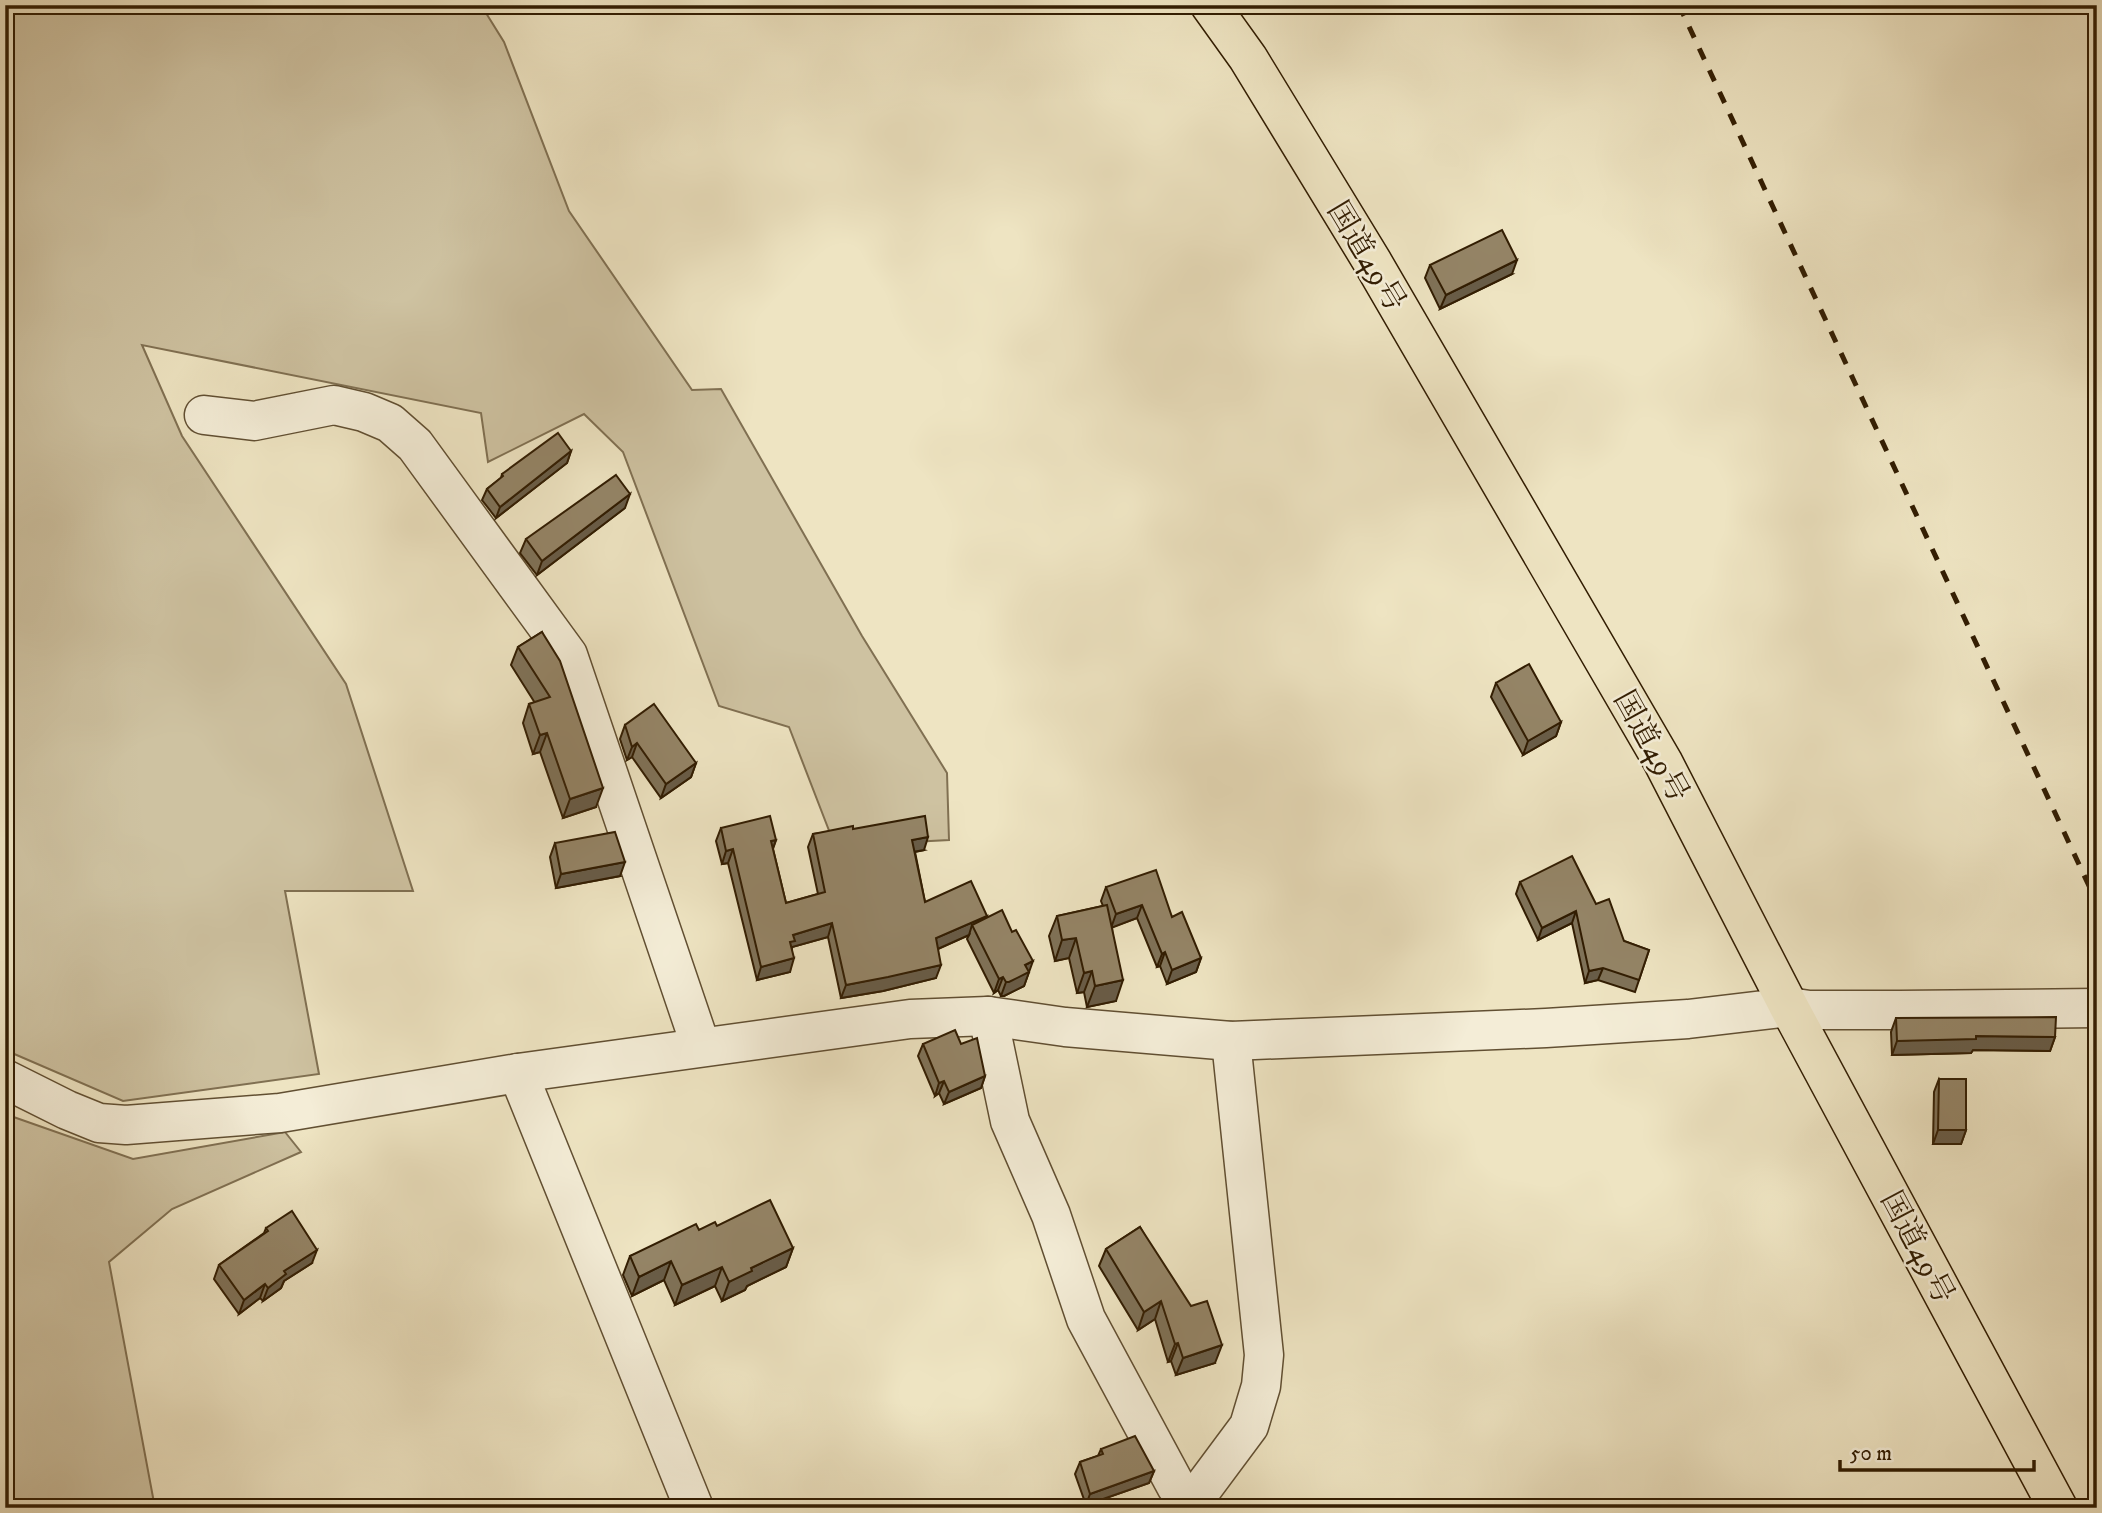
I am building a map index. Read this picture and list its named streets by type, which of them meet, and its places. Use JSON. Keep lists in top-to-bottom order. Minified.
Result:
{"streets":{"highway":["国道49号"]},"scale_bar":"50 m"}
